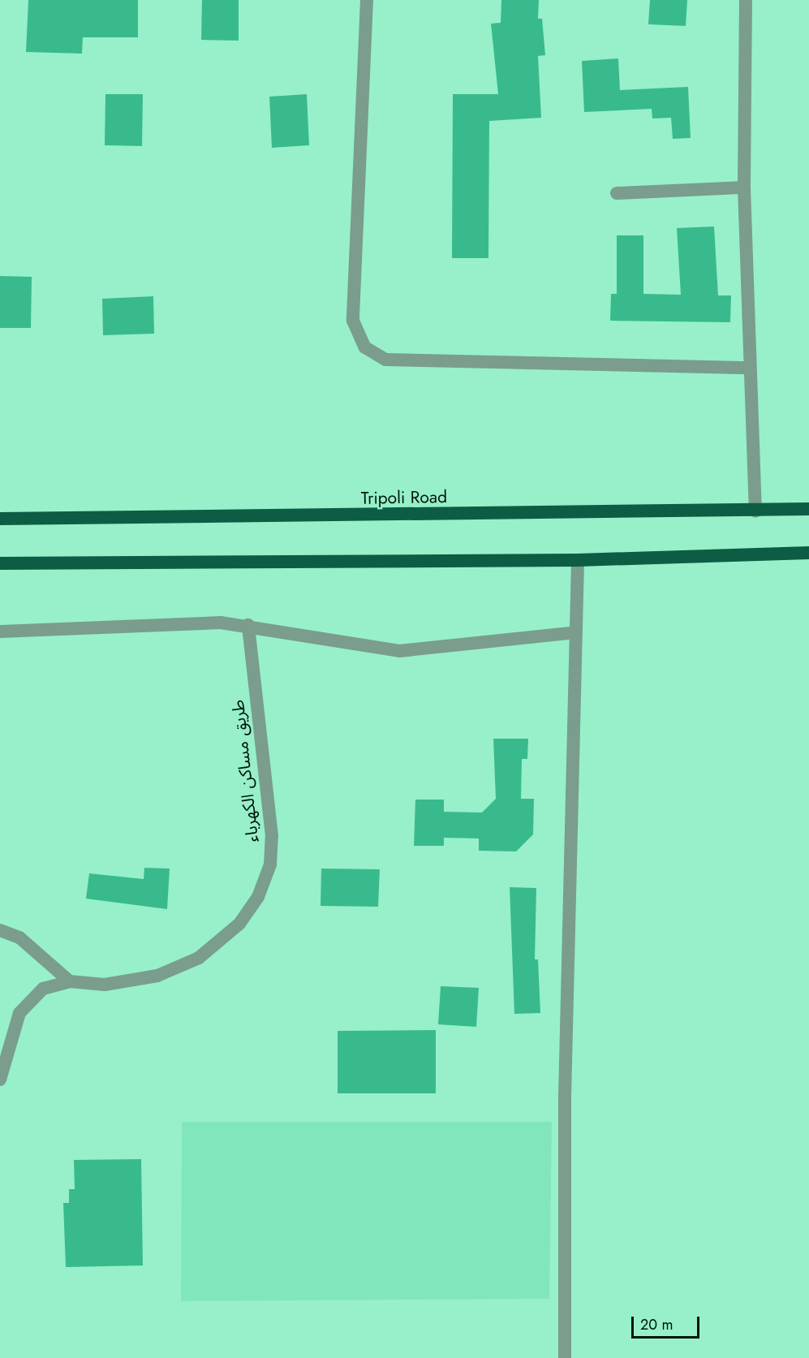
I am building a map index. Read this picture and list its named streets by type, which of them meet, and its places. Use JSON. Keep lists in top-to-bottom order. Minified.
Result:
{"streets":{"highway":["Tripoli Road"],"street":["طريق مساكن الكهرباء"]},"scale_bar":"20 m"}
